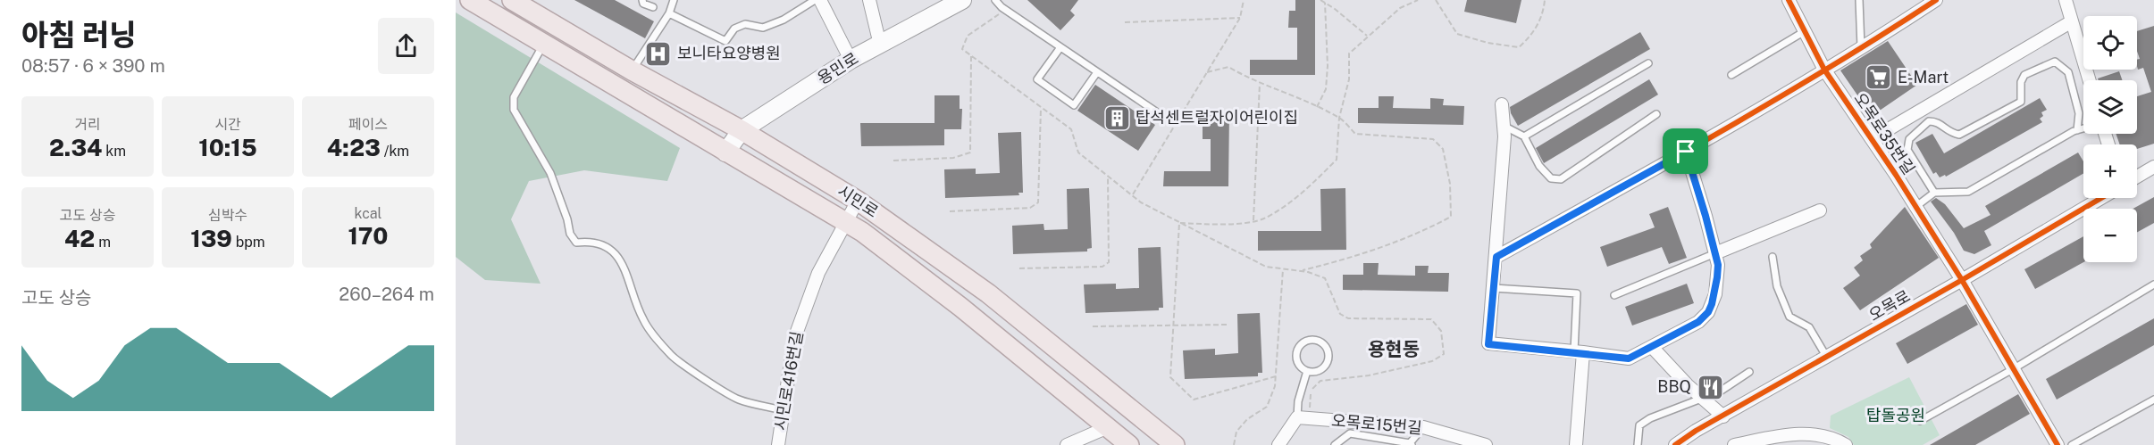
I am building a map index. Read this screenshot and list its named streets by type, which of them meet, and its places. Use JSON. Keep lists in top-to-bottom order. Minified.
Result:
{"streets":{"main road":["시민로"],"street":["용민로","오목로35번길","오목로","시민로416번길","오목로15번길"]},"crossings":[["용민로","시민로"],["오목로35번길","오목로"],["시민로","시민로416번길"]],"districts":["용현동"],"parks":["탑돌공원"],"places":{"hospital":["보니타요양병원"],"supermarket":["E-Mart"],"building":["탑석센트럴자이어린이집"],"restaurant":["BBQ"]},"page":{"heading":["아침 러닝","08:57 · 6 × 390 m"],"map_buttons":["+","−"],"stats":[["거리","2.34 km"],["시간","10:15"],["페이스","4:23 /km"],["고도 상승","42 m"],["심박수","139 bpm"],["kcal","170"]],"chart":["고도 상승","260–264 m"]}}
